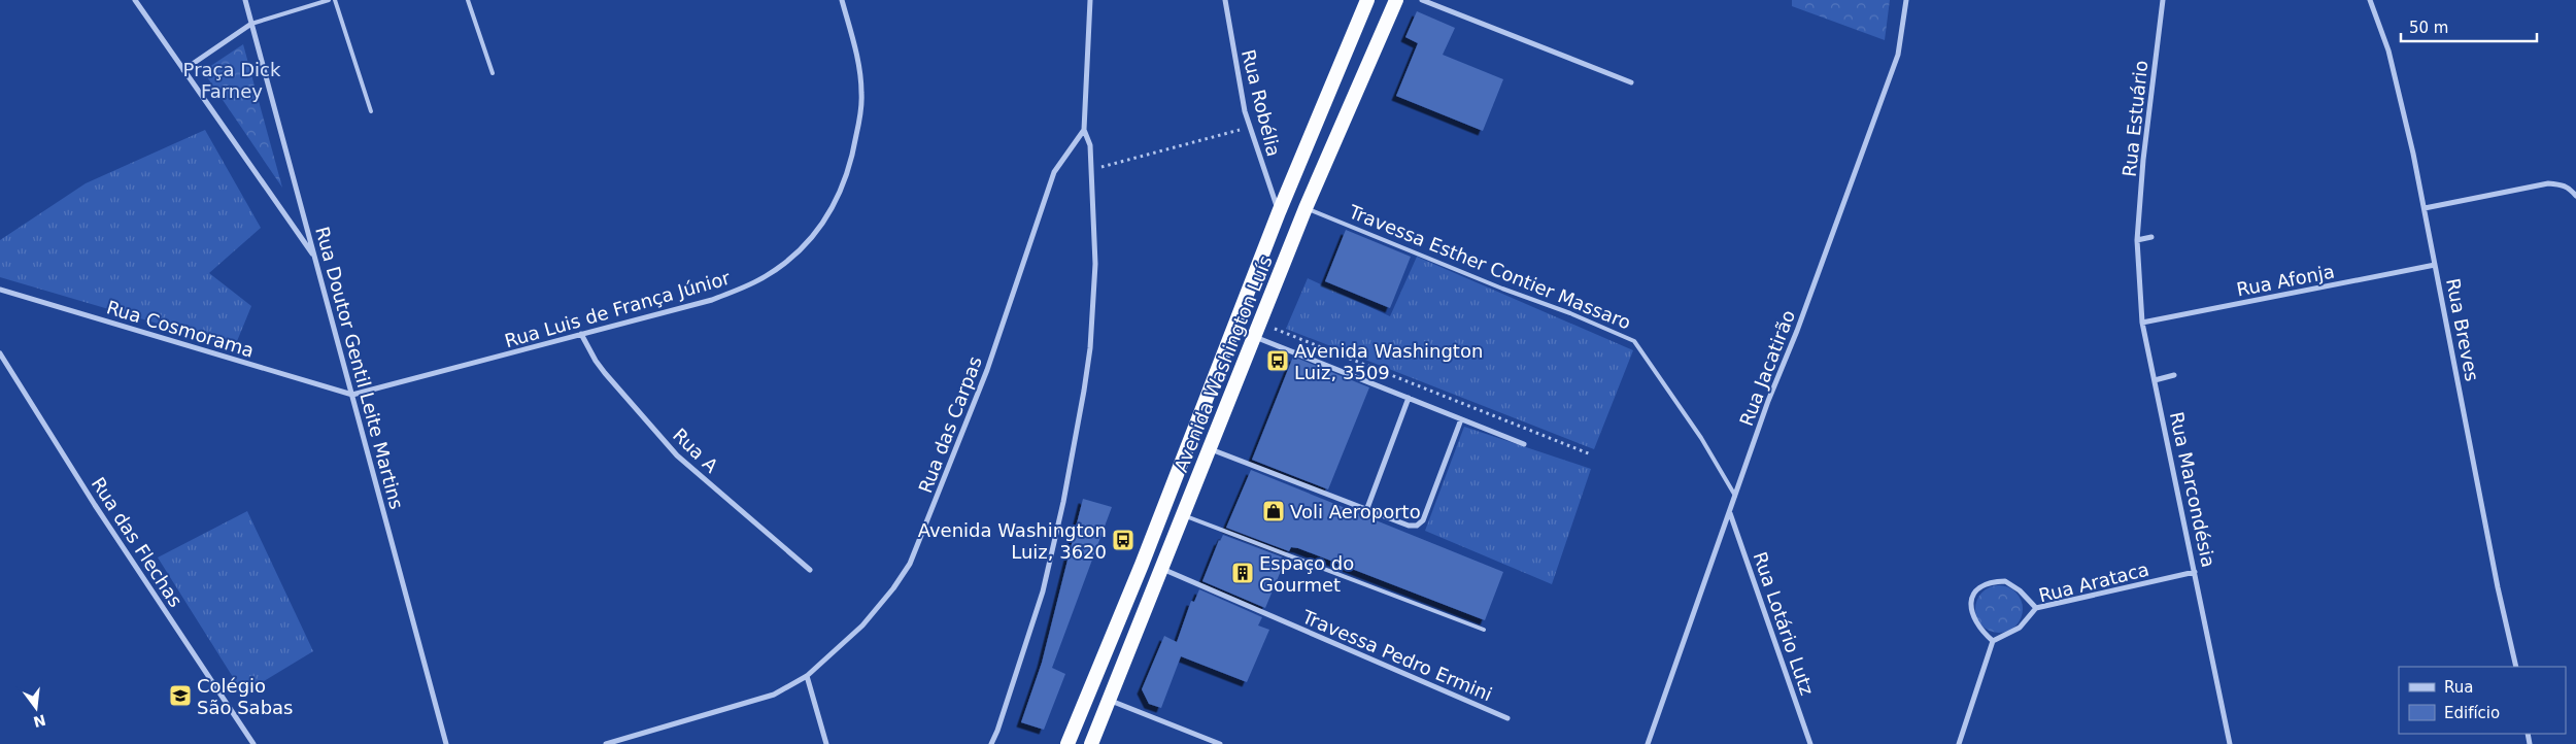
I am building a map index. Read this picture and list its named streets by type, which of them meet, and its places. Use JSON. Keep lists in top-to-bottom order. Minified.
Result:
{"streets":{"highway":["Avenida Washington Luís"],"street":["Rua Robélia","Rua Estuário","Rua Afonja","Rua Luis de França Júnior","Rua Cosmorama","Rua Breves","Rua Doutor Gentil Leite Martins","Rua Jacatirão","Rua das Carpas","Rua A","Rua Marcondésia","Rua das Flechas","Rua Arataca","Rua Lotário Lutz","Travessa Pedro Ermini"],"lane":["Travessa Esther Contier Massaro"]},"crossings":[["Rua Robélia","Avenida Washington Luís"],["Rua Estuário","Rua Marcondésia"],["Travessa Esther Contier Massaro","Avenida Washington Luís"],["Travessa Esther Contier Massaro","Rua Jacatirão"],["Rua Afonja","Rua Breves"],["Rua Afonja","Rua Marcondésia"],["Rua Luis de França Júnior","Rua Cosmorama"],["Rua Luis de França Júnior","Rua Doutor Gentil Leite Martins"],["Rua Luis de França Júnior","Rua A"],["Rua Cosmorama","Rua Doutor Gentil Leite Martins"],["Avenida Washington Luís","Travessa Pedro Ermini"],["Rua Jacatirão","Rua Lotário Lutz"],["Rua Marcondésia","Rua Arataca"]],"parks":["Praça Dick Farney"],"places":{"bus stop":["Avenida Washington Luiz, 3509","Avenida Washington Luiz, 3620"],"shop":["Voli Aeroporto"],"building":["Espaço do Gourmet"],"school or university":["Colégio São Sabas"]},"legend":["Rua","Edifício"],"scale_bar":"50 m","north":"bottom"}
